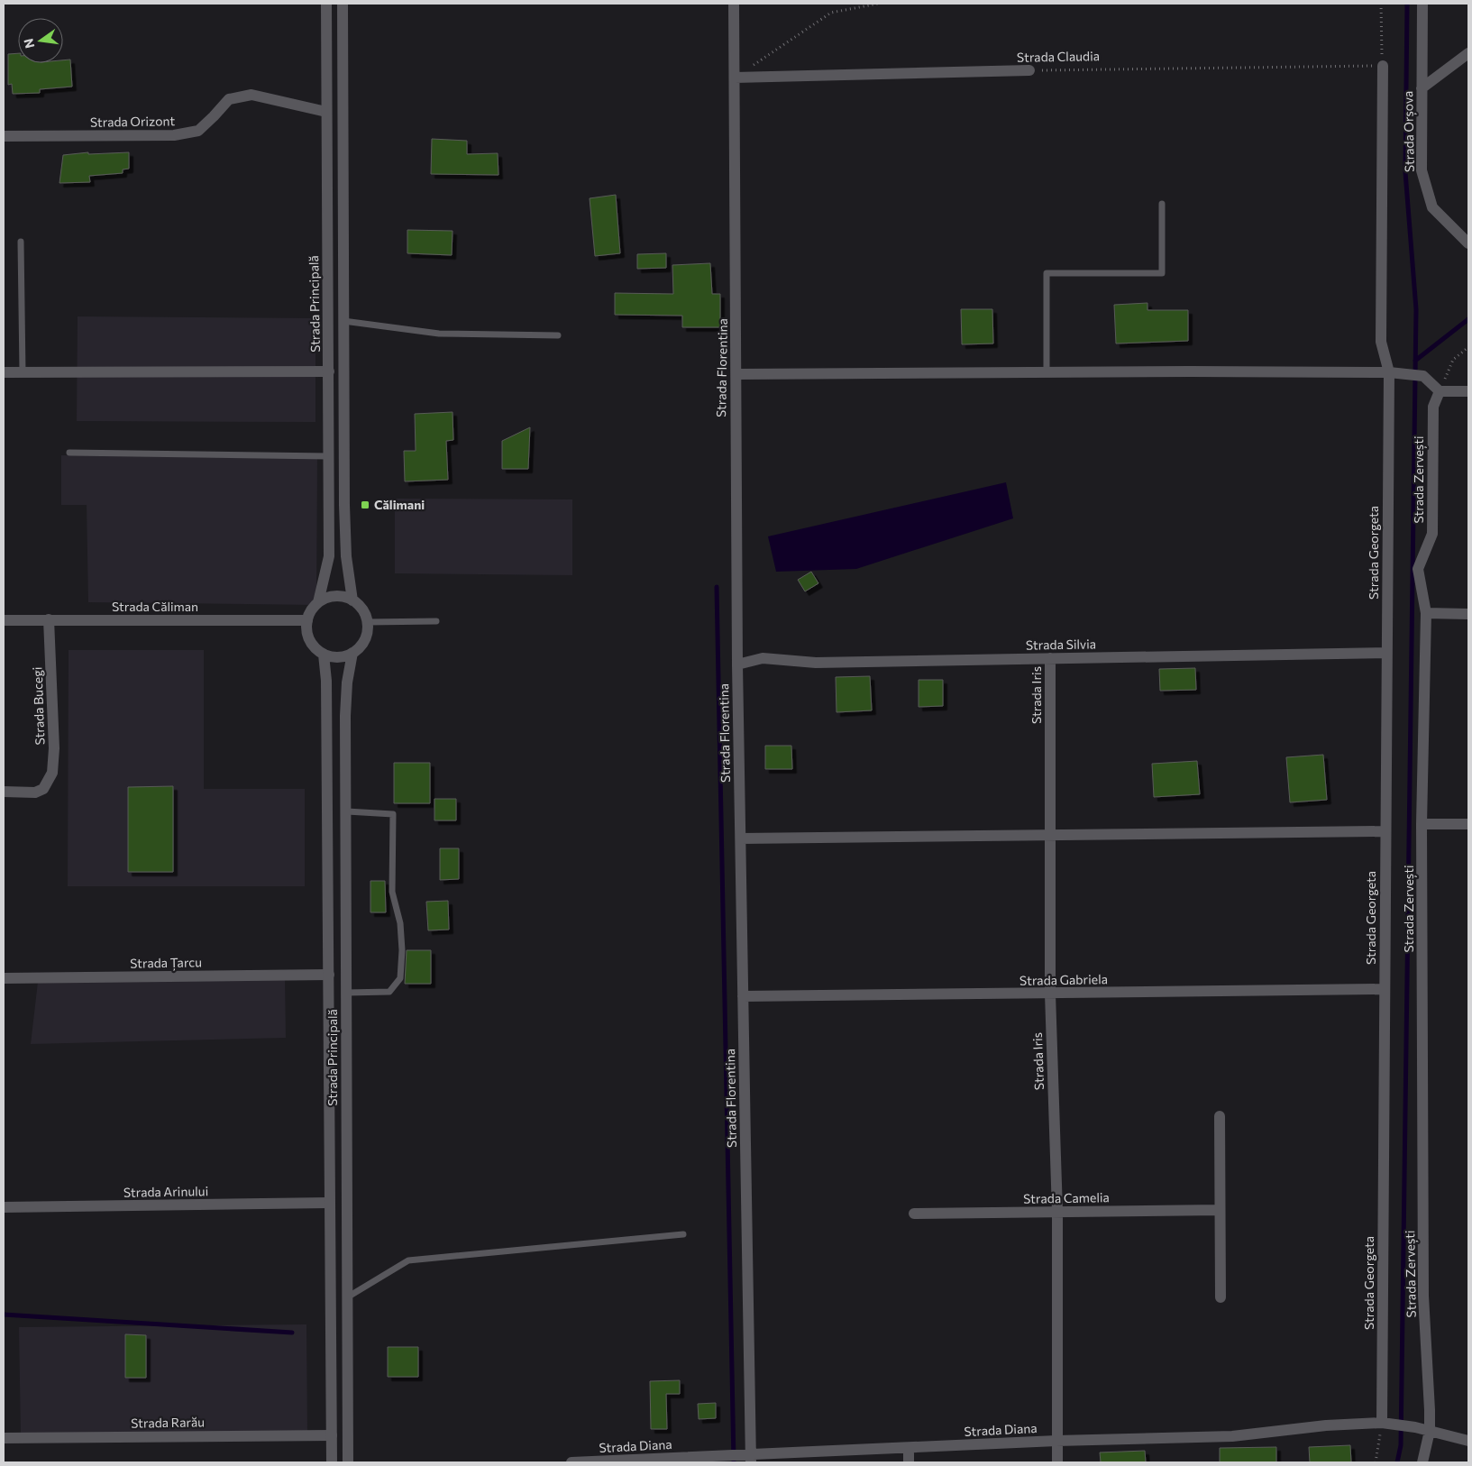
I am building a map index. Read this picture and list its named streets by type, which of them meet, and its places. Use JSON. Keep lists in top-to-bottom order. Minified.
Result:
{"streets":{"street":["Strada Claudia","Strada Orizont","Strada Orșova","Strada Principală","Strada Florentina","Strada Zervești","Strada Georgeta","Strada Căliman","Strada Silvia","Strada Iris","Strada Bucegi","Strada Țarcu","Strada Gabriela","Strada Arinului","Strada Camelia","Strada Rarău","Strada Diana"]},"crossings":[["Strada Claudia","Strada Florentina"],["Strada Claudia","Strada Georgeta"],["Strada Orizont","Strada Principală"],["Strada Principală","Strada Căliman"],["Strada Principală","Strada Țarcu"],["Strada Principală","Strada Arinului"],["Strada Principală","Strada Rarău"],["Strada Florentina","Strada Silvia"],["Strada Florentina","Strada Gabriela"],["Strada Florentina","Strada Diana"],["Strada Zervești","Strada Diana"],["Strada Georgeta","Strada Silvia"],["Strada Georgeta","Strada Gabriela"],["Strada Georgeta","Strada Diana"],["Strada Căliman","Strada Bucegi"],["Strada Silvia","Strada Iris"],["Strada Iris","Strada Gabriela"],["Strada Iris","Strada Camelia"],["Strada Iris","Strada Diana"]],"places":{"transit":["Călimani"]},"north":"left"}
